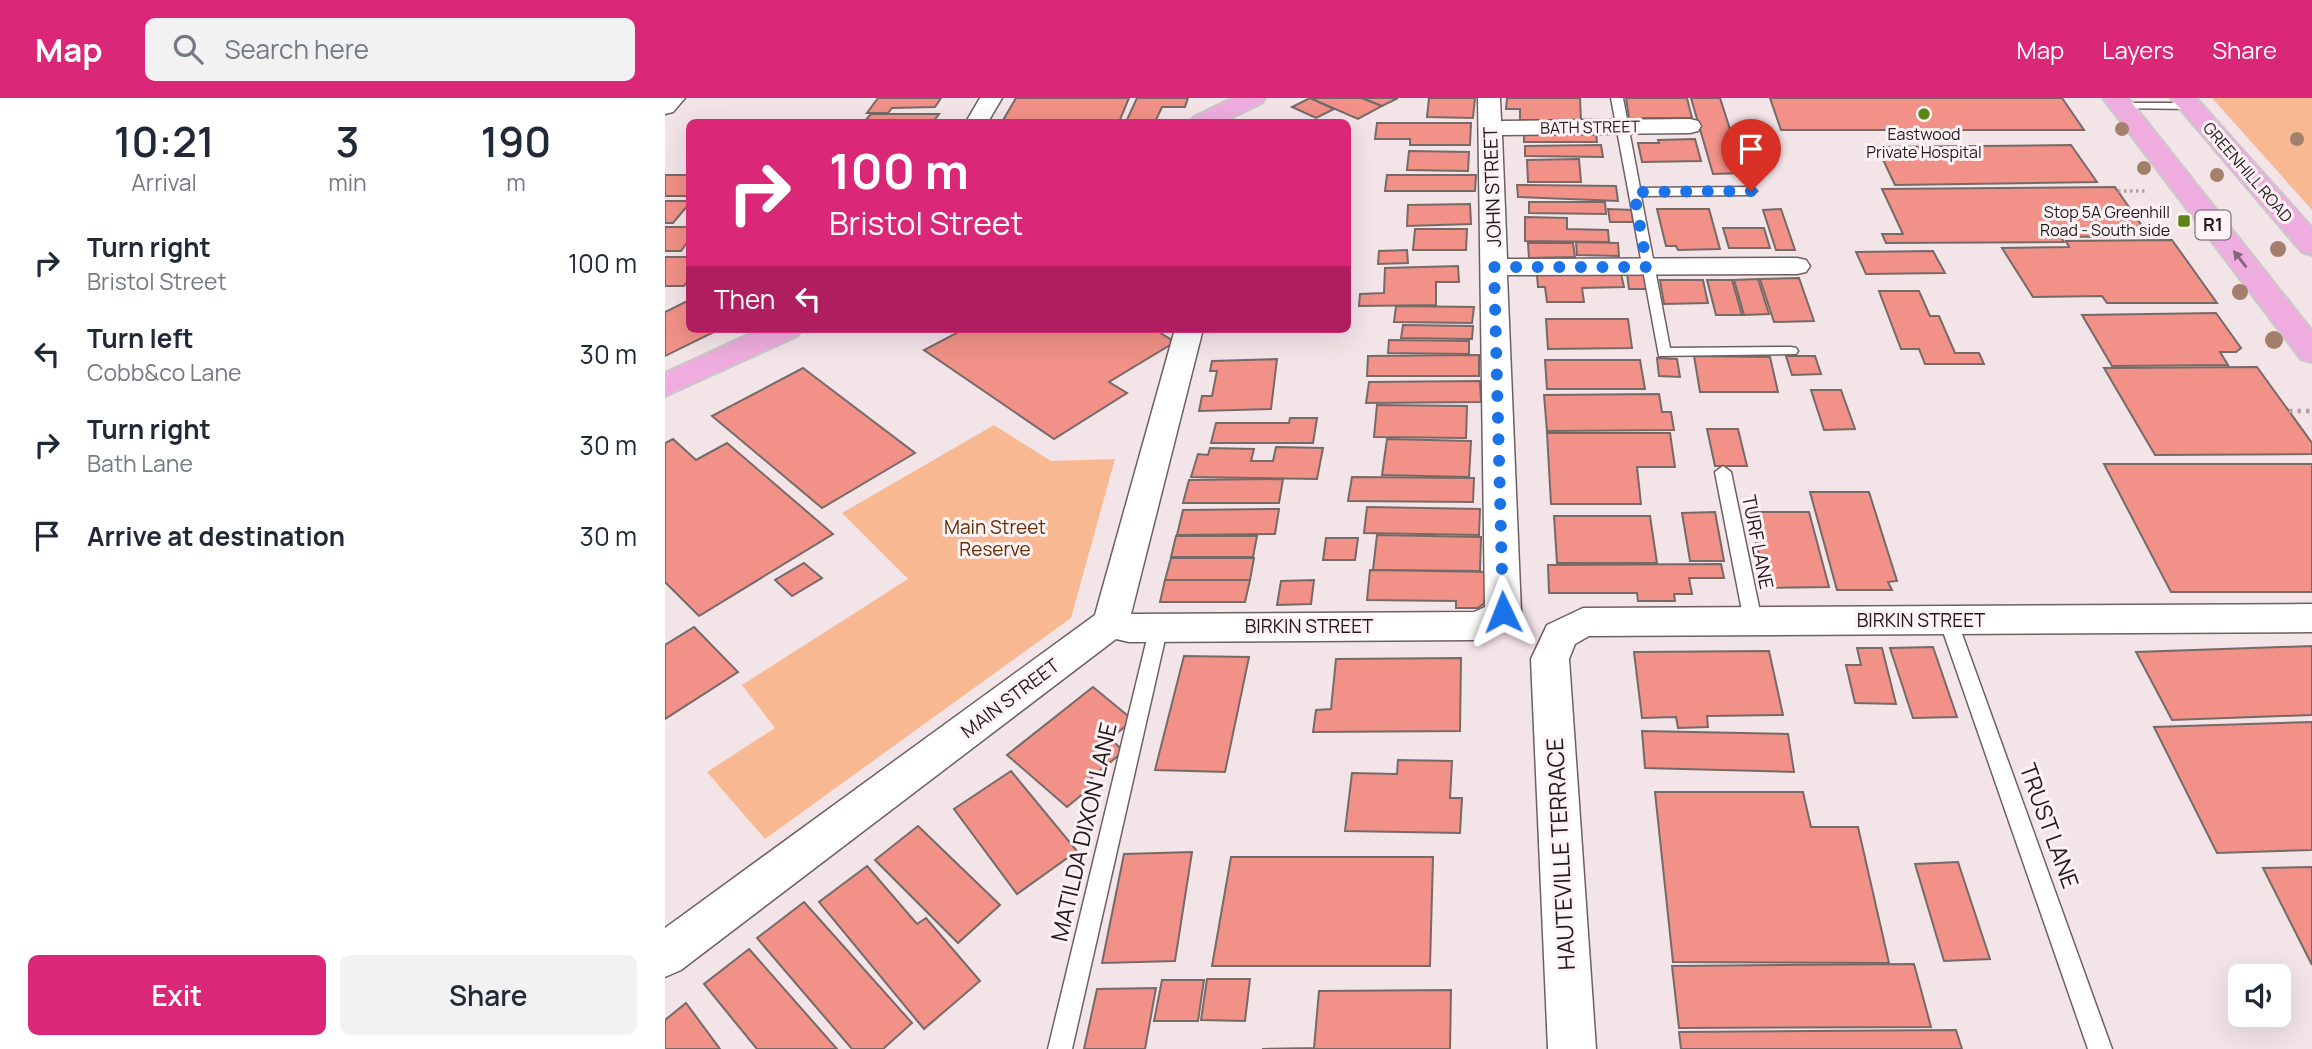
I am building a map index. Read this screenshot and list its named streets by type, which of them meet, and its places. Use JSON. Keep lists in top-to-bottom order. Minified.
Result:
{"streets":{"highway":["GREENHILL ROAD","R1"],"street":["BATH STREET","JOHN STREET","BIRKIN STREET","MAIN STREET","HAUTEVILLE TERRACE"],"lane":["TURF LANE","TRUST LANE","MATILDA DIXON LANE"]},"crossings":[["BATH STREET","JOHN STREET"],["JOHN STREET","BIRKIN STREET"],["TURF LANE","BIRKIN STREET"],["BIRKIN STREET","MAIN STREET"],["BIRKIN STREET","TRUST LANE"],["BIRKIN STREET","MATILDA DIXON LANE"],["BIRKIN STREET","HAUTEVILLE TERRACE"]],"parks":["Main Street Reserve"],"places":{"other":["Eastwood Private Hospital"],"transit":["Stop 5A Greenhill Road - South side"]},"page":{"header":"Map","search":"Search here","nav":["Map","Layers","Share"],"eta":["10:21","Arrival","3","min","190","m"],"turn":["100 m","Bristol Street"],"list":[{"name":"Turn right","note":"Bristol Street","value":"100 m"},{"name":"Turn left","note":"Cobb&co Lane","value":"30 m"},{"name":"Turn right","note":"Bath Lane","value":"30 m"},{"name":"Arrive at destination","value":"30 m"}],"then":"Then","buttons":["Exit","Share"]}}
